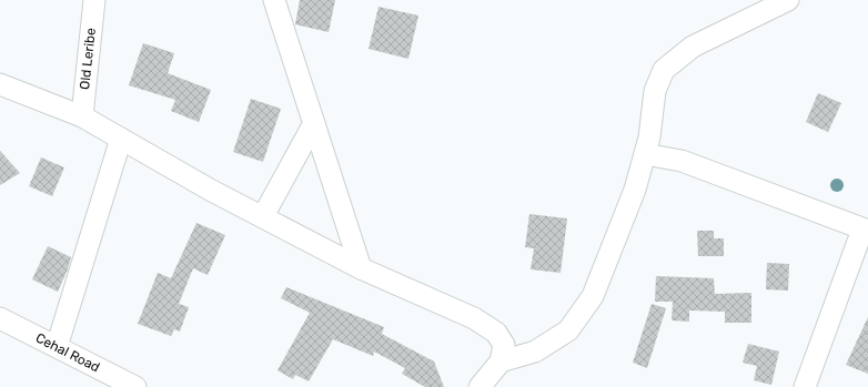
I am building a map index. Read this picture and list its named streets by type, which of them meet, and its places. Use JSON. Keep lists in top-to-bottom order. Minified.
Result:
{"streets":{"street":["Old Leribe","Cehal Road"]}}
